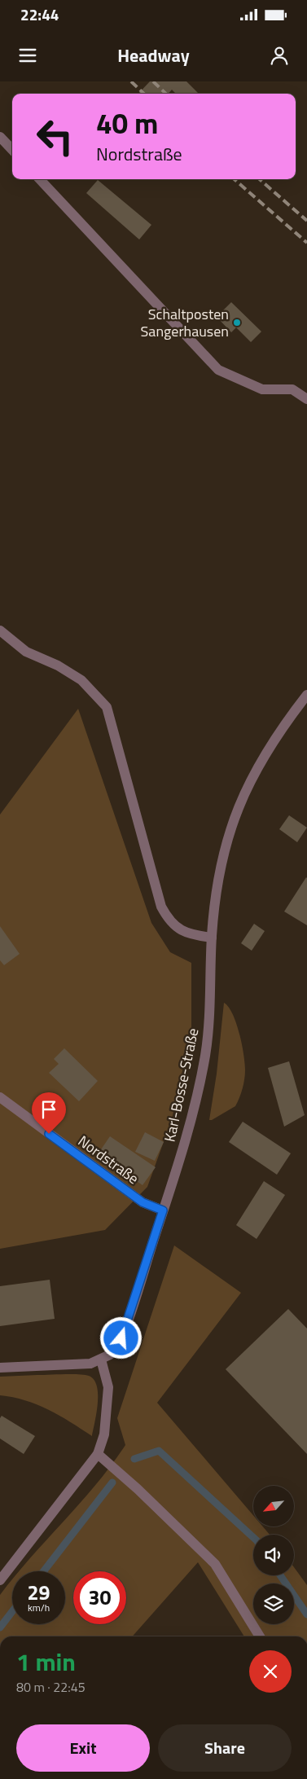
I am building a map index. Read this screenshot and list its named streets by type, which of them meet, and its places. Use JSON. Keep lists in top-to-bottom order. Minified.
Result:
{"streets":{"street":["Karl-Bosse-Straße","Nordstraße"]},"crossings":[["Karl-Bosse-Straße","Nordstraße"]],"places":["Schaltposten Sangerhausen"],"north":"bottom left","page":{"status":"22:44","header":"Headway","turn":["40 m","Nordstraße"],"speed":"29 km/h","limit":"30","heading":["1 min","80 m · 22:45"],"buttons":["Exit","Share"]}}
